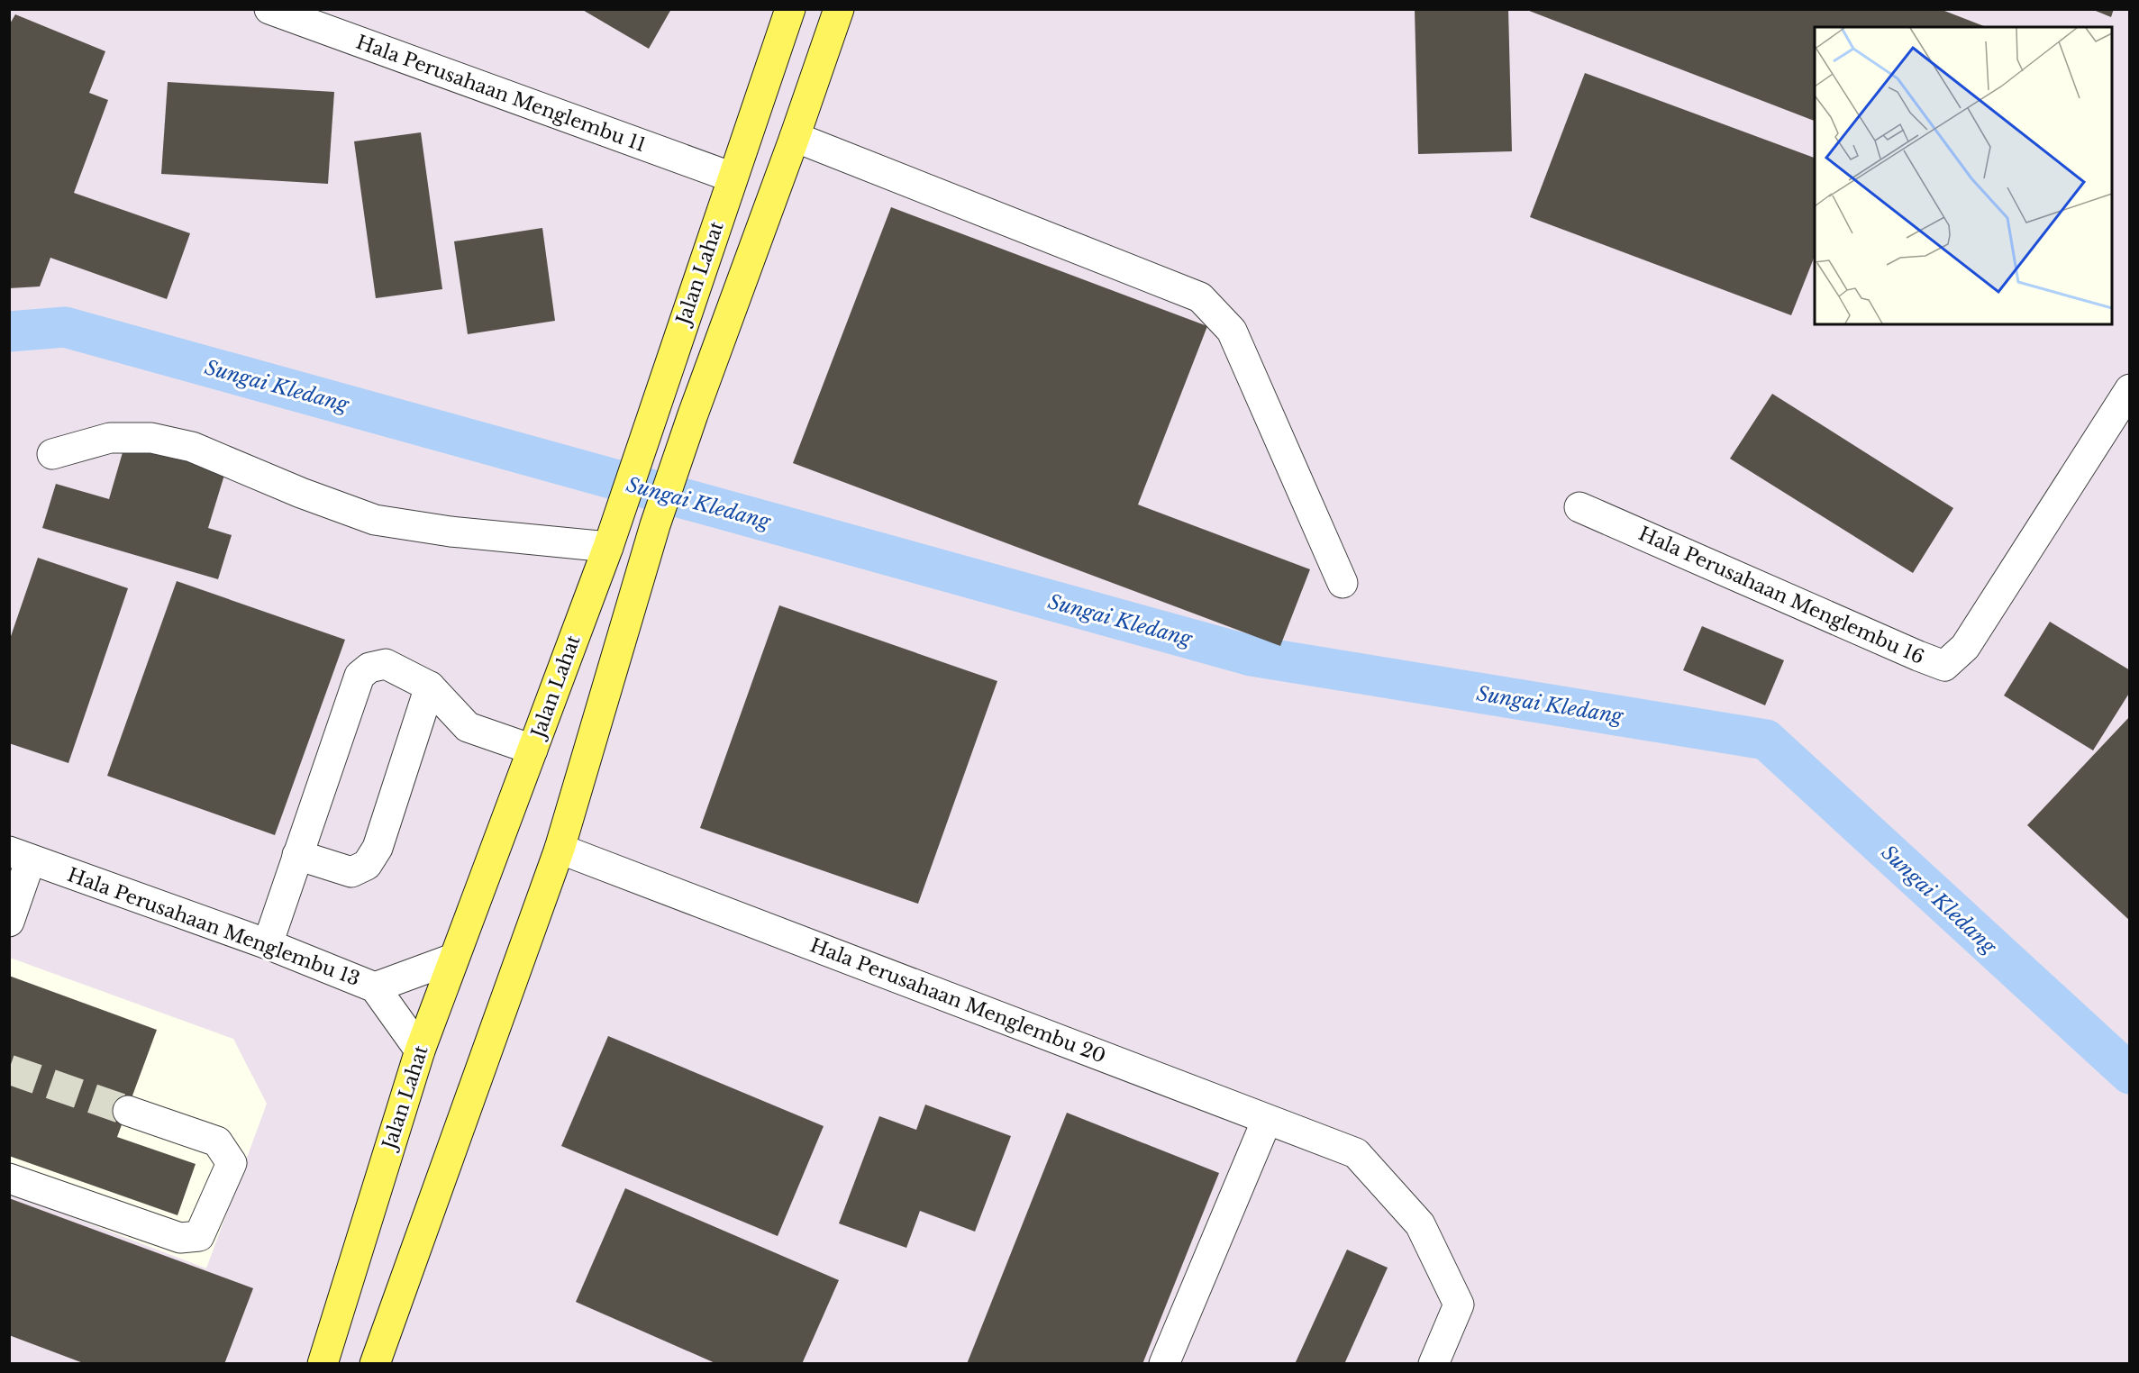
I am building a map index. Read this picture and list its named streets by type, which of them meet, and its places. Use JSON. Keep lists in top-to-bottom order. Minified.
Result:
{"streets":{"main road":["Jalan Lahat"],"street":["Hala Perusahaan Menglembu 11","Hala Perusahaan Menglembu 16","Hala Perusahaan Menglembu 13","Hala Perusahaan Menglembu 20"]},"crossings":[["Hala Perusahaan Menglembu 11","Jalan Lahat"],["Jalan Lahat","Hala Perusahaan Menglembu 13"]],"water":["Sungai Kledang"]}
